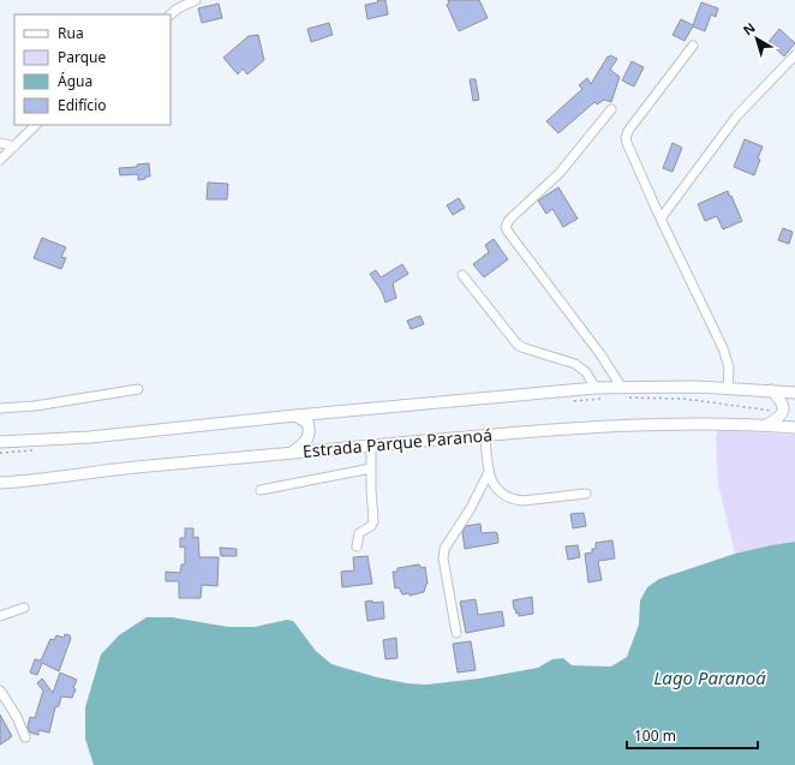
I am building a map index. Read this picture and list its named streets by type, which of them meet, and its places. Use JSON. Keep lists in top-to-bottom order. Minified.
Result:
{"streets":{"main road":["Estrada Parque Paranoá"]},"water":["Lago Paranoá"],"legend":["Rua","Parque","Água","Edifício"],"scale_bar":"100 m","north":"top left"}
